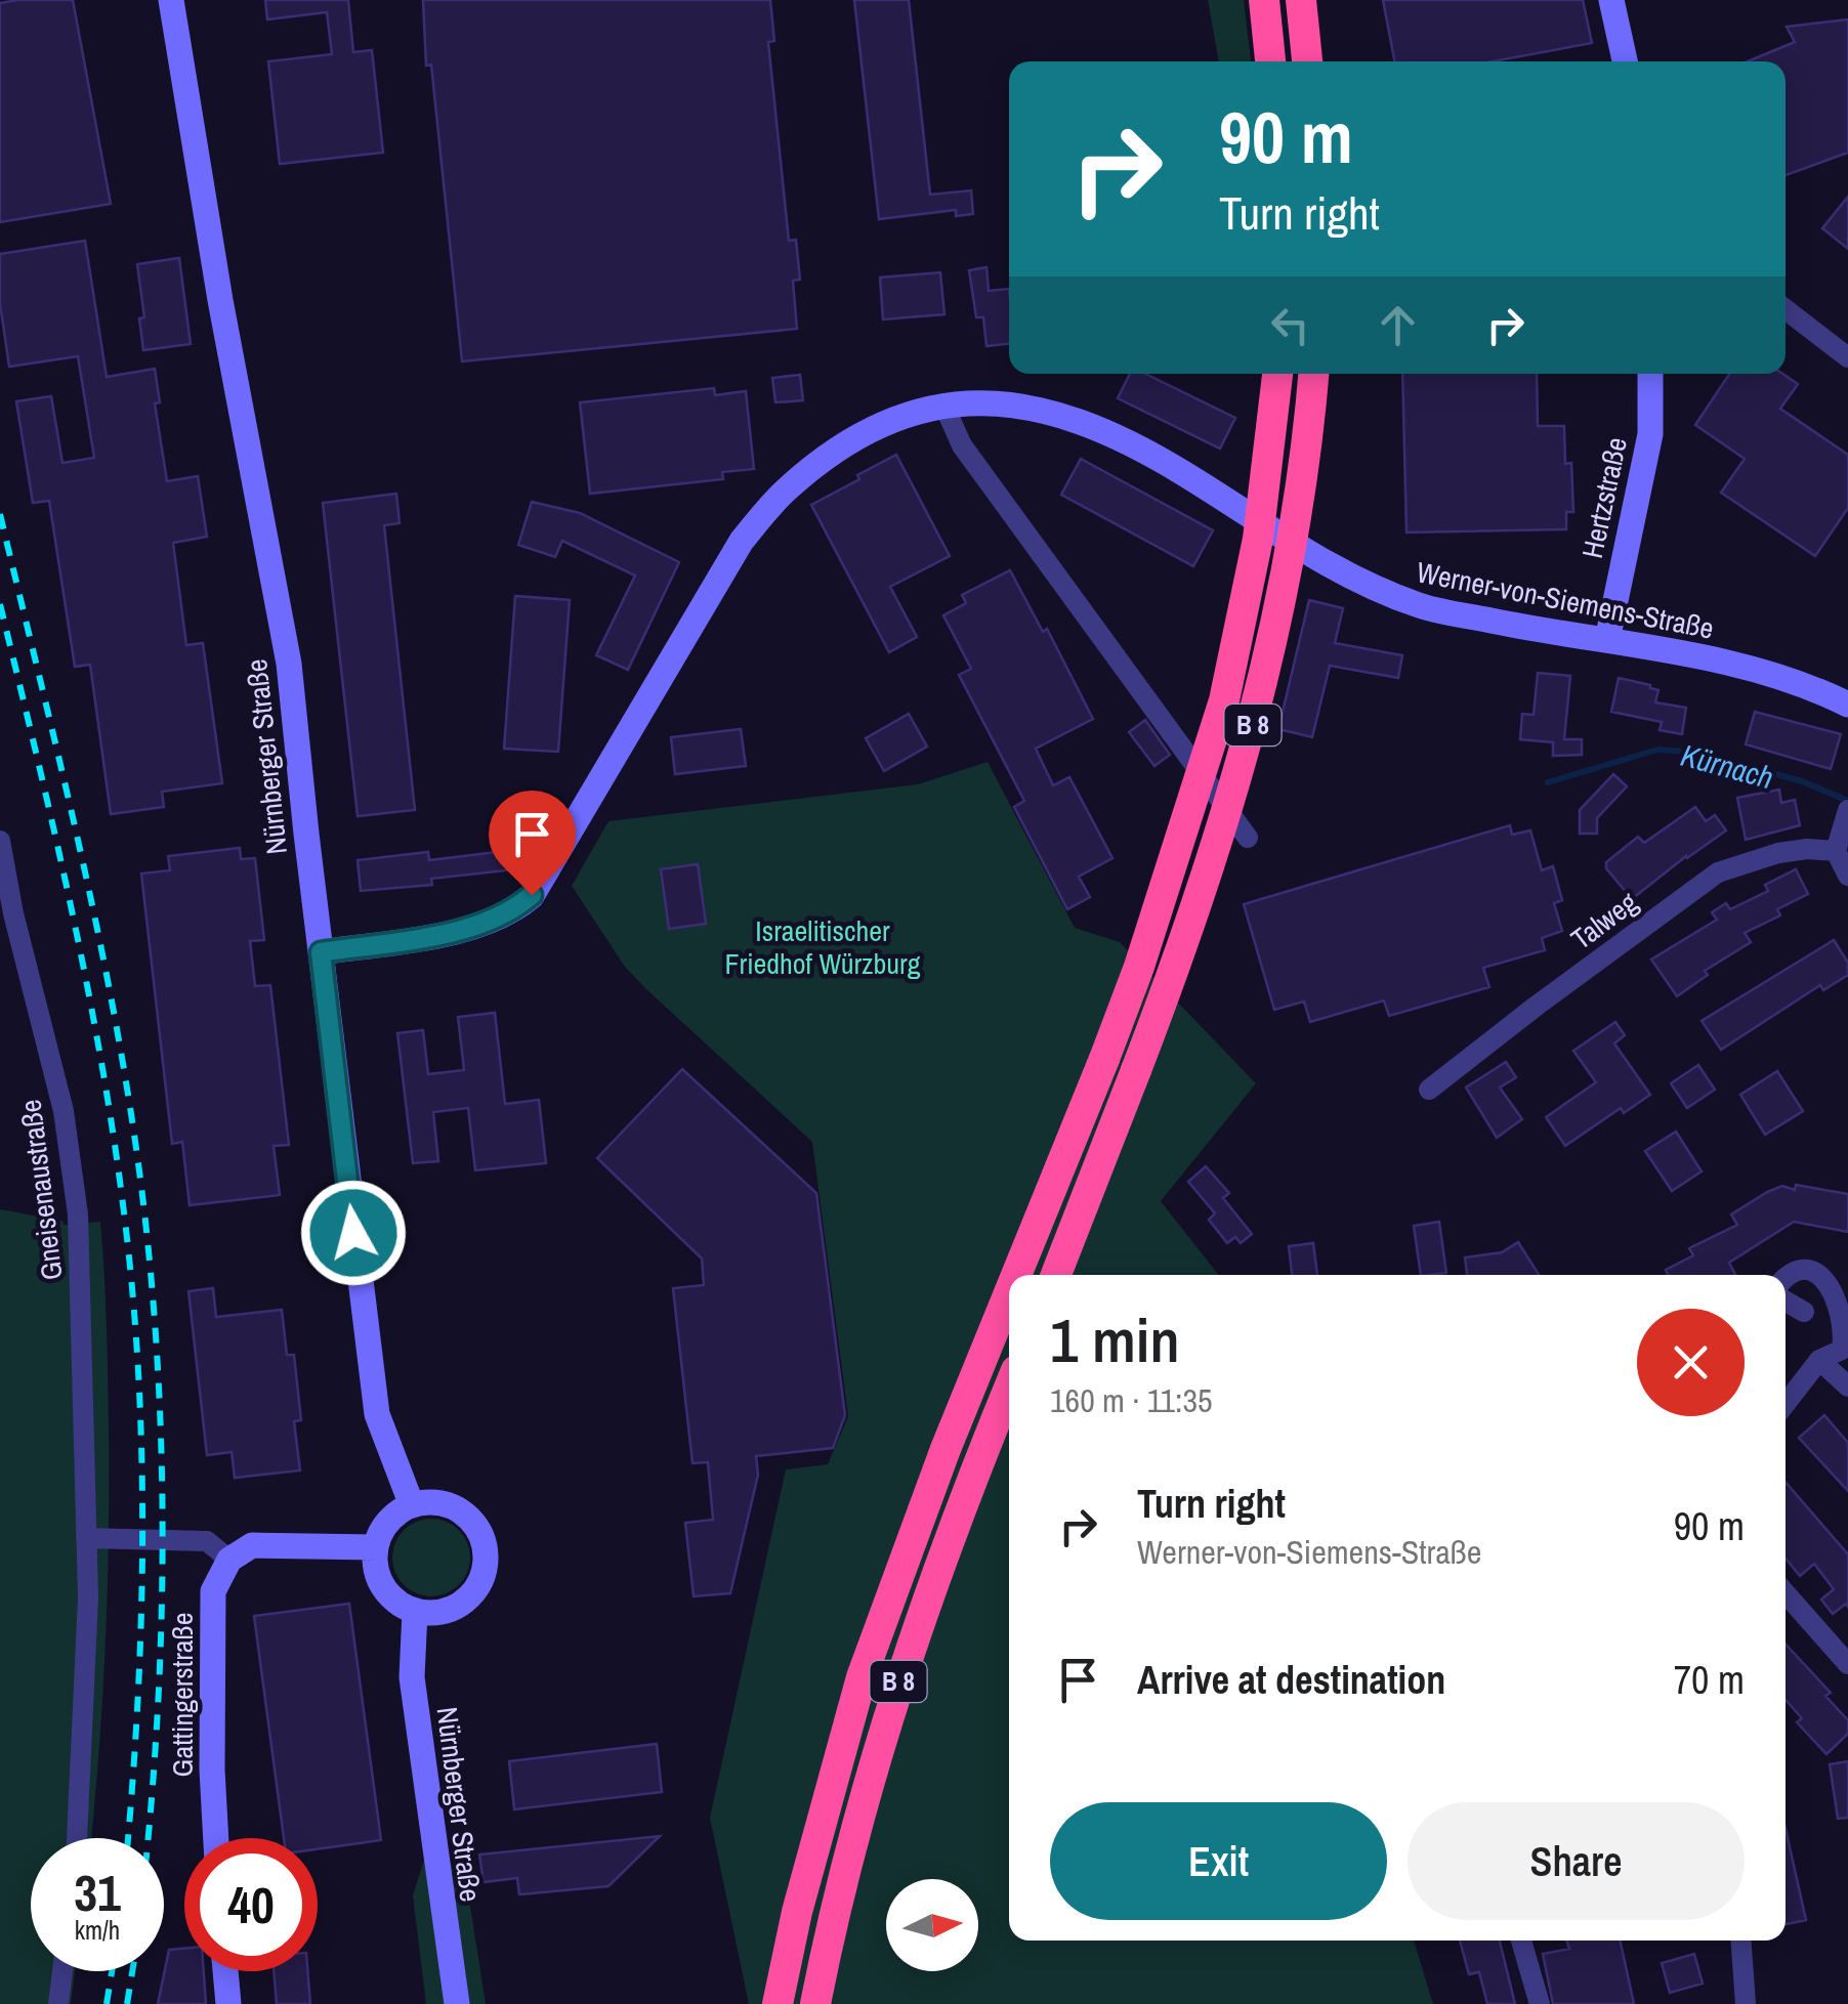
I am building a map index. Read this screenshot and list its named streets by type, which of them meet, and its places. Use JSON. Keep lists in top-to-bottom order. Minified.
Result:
{"streets":{"highway":["B 8"],"street":["Hertzstraße","Werner-von-Siemens-Straße","Nürnberger Straße","Talweg","Gneisenaustraße","Gattingerstraße"]},"crossings":[["Hertzstraße","Werner-von-Siemens-Straße"],["Werner-von-Siemens-Straße","Nürnberger Straße"]],"water":["Kürnach"],"parks":["Israelitischer Friedhof Würzburg"],"north":"right","page":{"turn":["90 m","Turn right"],"heading":["1 min","160 m · 11:35"],"list":[{"name":"Turn right","note":"Werner-von-Siemens-Straße","value":"90 m"},{"name":"Arrive at destination","value":"70 m"}],"buttons":["Exit","Share"],"speed":"31 km/h","limit":"40"}}
